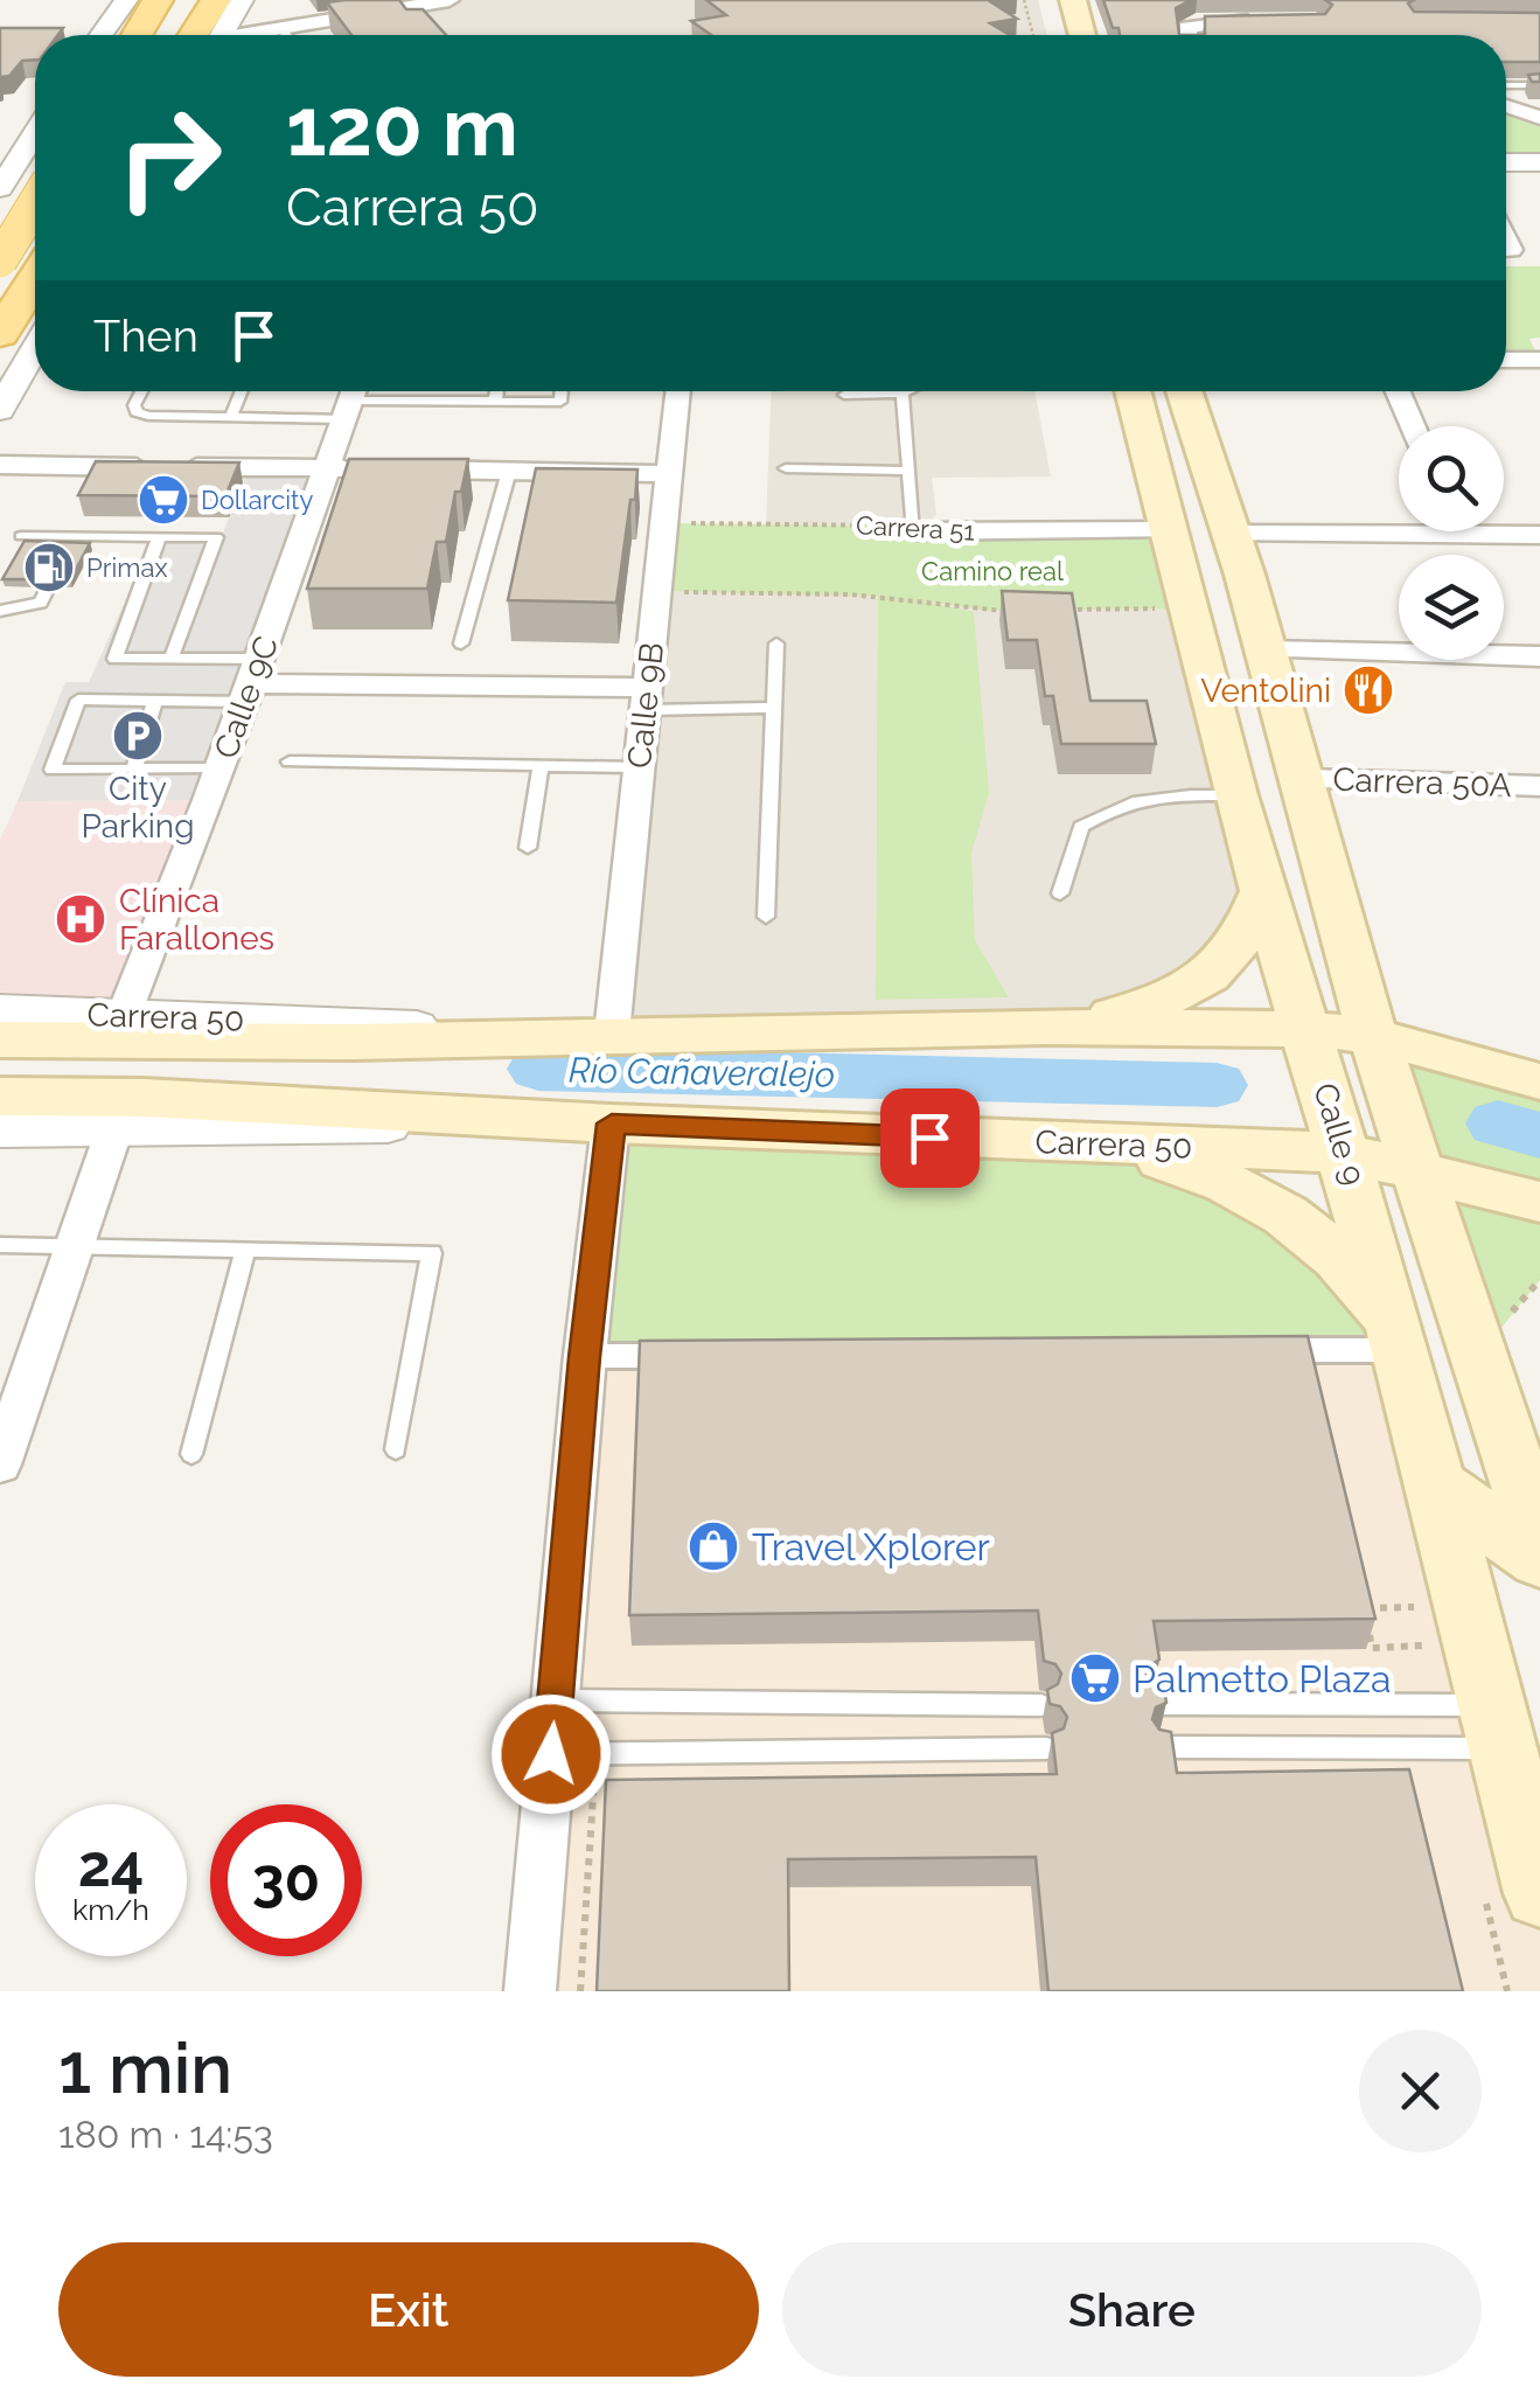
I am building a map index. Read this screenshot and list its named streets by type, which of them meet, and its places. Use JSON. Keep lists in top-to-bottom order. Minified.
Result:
{"streets":{"main road":["Carrera 50","Calle 9"],"street":["Carrera 51","Calle 9C","Calle 9B","Carrera 50A"]},"crossings":[["Carrera 51","Calle 9B"],["Carrera 51","Calle 9"],["Calle 9C","Carrera 50"],["Calle 9B","Carrera 50"],["Carrera 50A","Calle 9"],["Carrera 50","Calle 9"]],"water":["Río Cañaveralejo"],"parks":["Camino real"],"places":{"supermarket":["Dollarcity","Palmetto Plaza"],"fuel station":["Primax"],"restaurant":["Ventolini"],"parking":["City Parking"],"hospital":["Clínica Farallones"],"shop":["Travel Xplorer"]},"page":{"turn":["120 m","Carrera 50"],"then":"Then","speed":"24 km/h","limit":"30","heading":["1 min","180 m · 14:53"],"buttons":["Exit","Share"]}}
